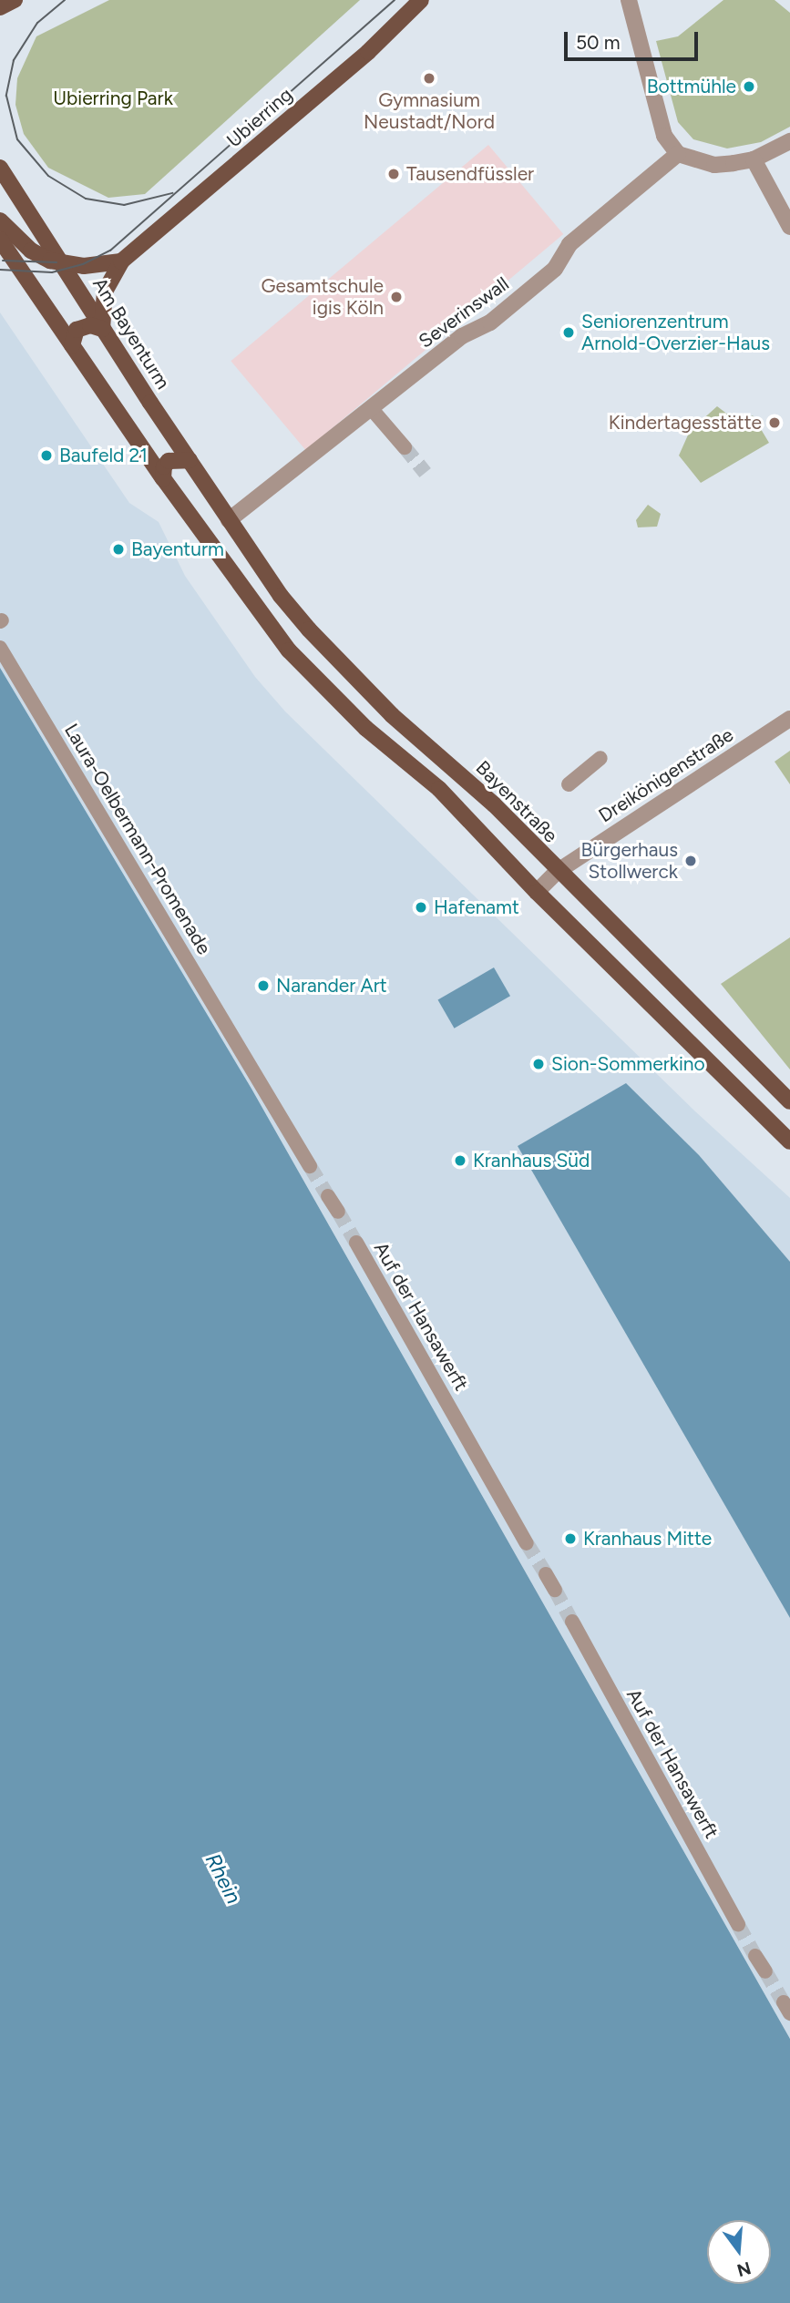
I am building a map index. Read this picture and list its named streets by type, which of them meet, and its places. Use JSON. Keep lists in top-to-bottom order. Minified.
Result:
{"streets":{"main road":["Ubierring","Am Bayenturm","Bayenstraße"],"street":["Severinswall","Dreikönigenstraße","Laura-Oelbermann-Promenade","Auf der Hansawerft"]},"crossings":[["Ubierring","Am Bayenturm"],["Severinswall","Am Bayenturm"],["Severinswall","Bayenstraße"],["Am Bayenturm","Bayenstraße"],["Dreikönigenstraße","Bayenstraße"]],"water":["Rhein"],"parks":["Ubierring Park"],"places":["Gymnasium Neustadt/Nord","Bottmühle","Tausendfüssler","Gesamtschule igis Köln","Seniorenzentrum Arnold-Overzier-Haus","Kindertagesstätte","Baufeld 21","Bayenturm","Bürgerhaus Stollwerck","Hafenamt","Narander Art","Sion-Sommerkino","Kranhaus Süd","Kranhaus Mitte"],"scale_bar":"50 m","north":"bottom"}
